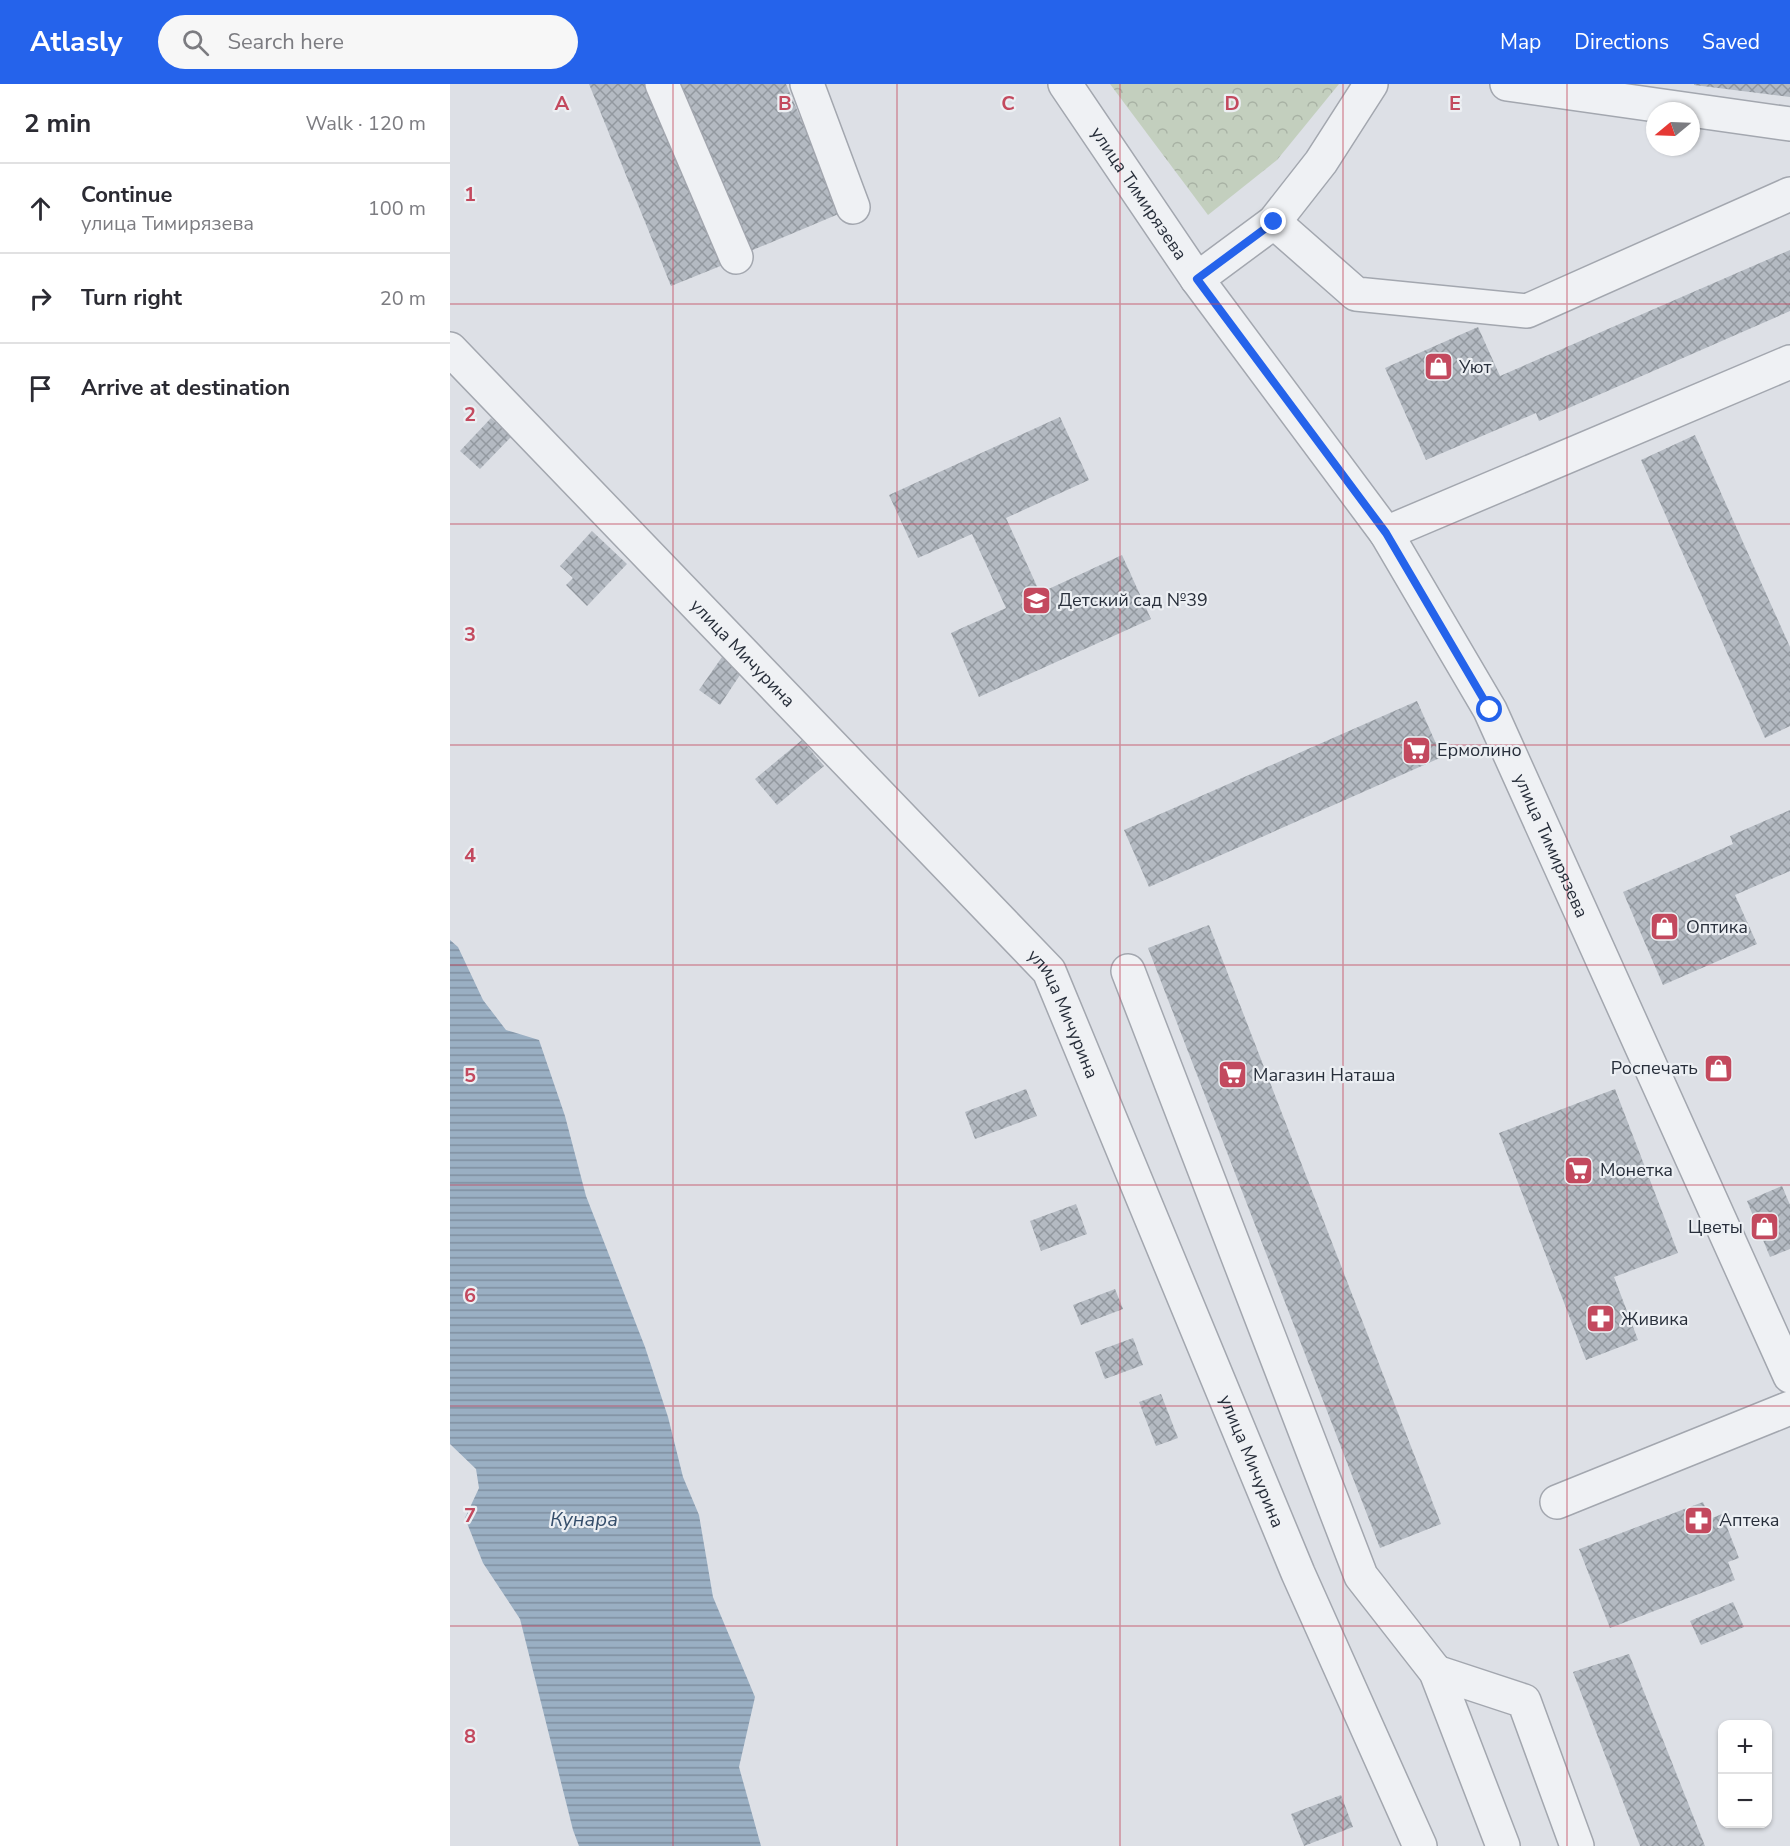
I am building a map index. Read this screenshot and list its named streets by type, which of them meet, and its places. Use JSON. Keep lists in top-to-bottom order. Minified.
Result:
{"streets":{"street":["улица Тимирязева","улица Мичурина"]},"water":["Кунара"],"places":{"shop":["Уют","Оптика","Роспечать","Цветы"],"school or university":["Детский сад №39"],"supermarket":["Ермолино","Магазин Наташа","Монетка"],"pharmacy":["Живика","Аптека"]},"north":"left","page":{"header":"Atlasly","search":"Search here","nav":["Map","Directions","Saved"],"heading":["2 min","Walk · 120 m"],"list":[["Continue","улица Тимирязева","100 m"],["Turn right","20 m"],"Arrive at destination"],"map_buttons":["+","−"]},"grid":{"columns":["A","B","C","D","E"],"rows":["1","2","3","4","5","6","7","8"]}}
